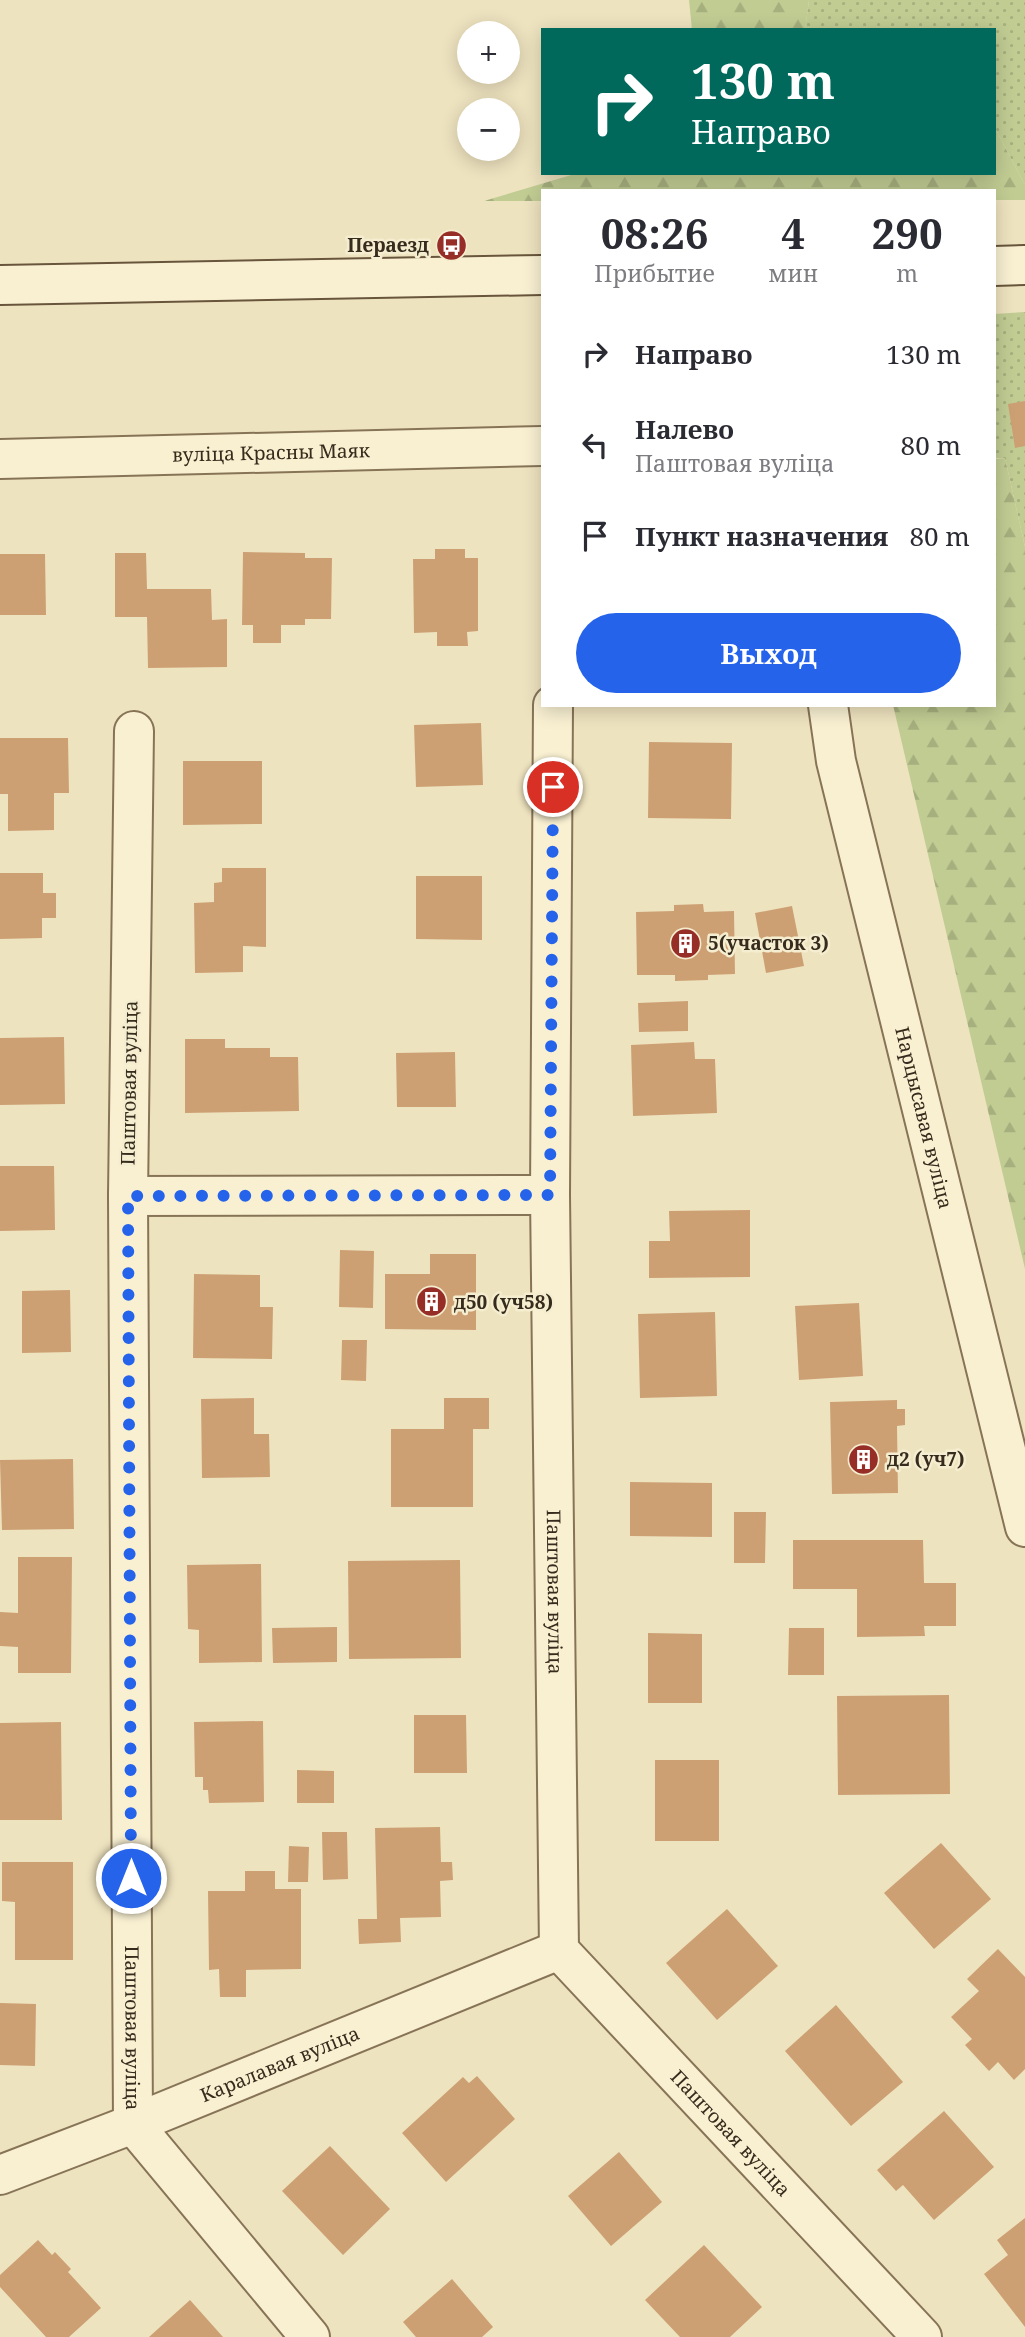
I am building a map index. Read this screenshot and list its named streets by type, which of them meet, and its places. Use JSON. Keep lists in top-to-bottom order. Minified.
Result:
{"streets":{"street":["вуліца Красны Маяк","Паштовая вуліца","Нарцысавая вуліца","Каралавая вуліца"]},"crossings":[["Паштовая вуліца","Каралавая вуліца"]],"places":{"bus stop":["Пераезд"],"building":["5(участок 3)","д50 (уч58)","д2 (уч7)"]},"page":{"map_buttons":["+","−"],"turn":["130 m","Направо"],"eta":["08:26","Прибытие","4","мин","290","m"],"list":[{"name":"Направо","value":"130 m"},{"name":"Налево","note":"Паштовая вуліца","value":"80 m"},{"name":"Пункт назначения","value":"80 m"}],"buttons":"Выход"}}
